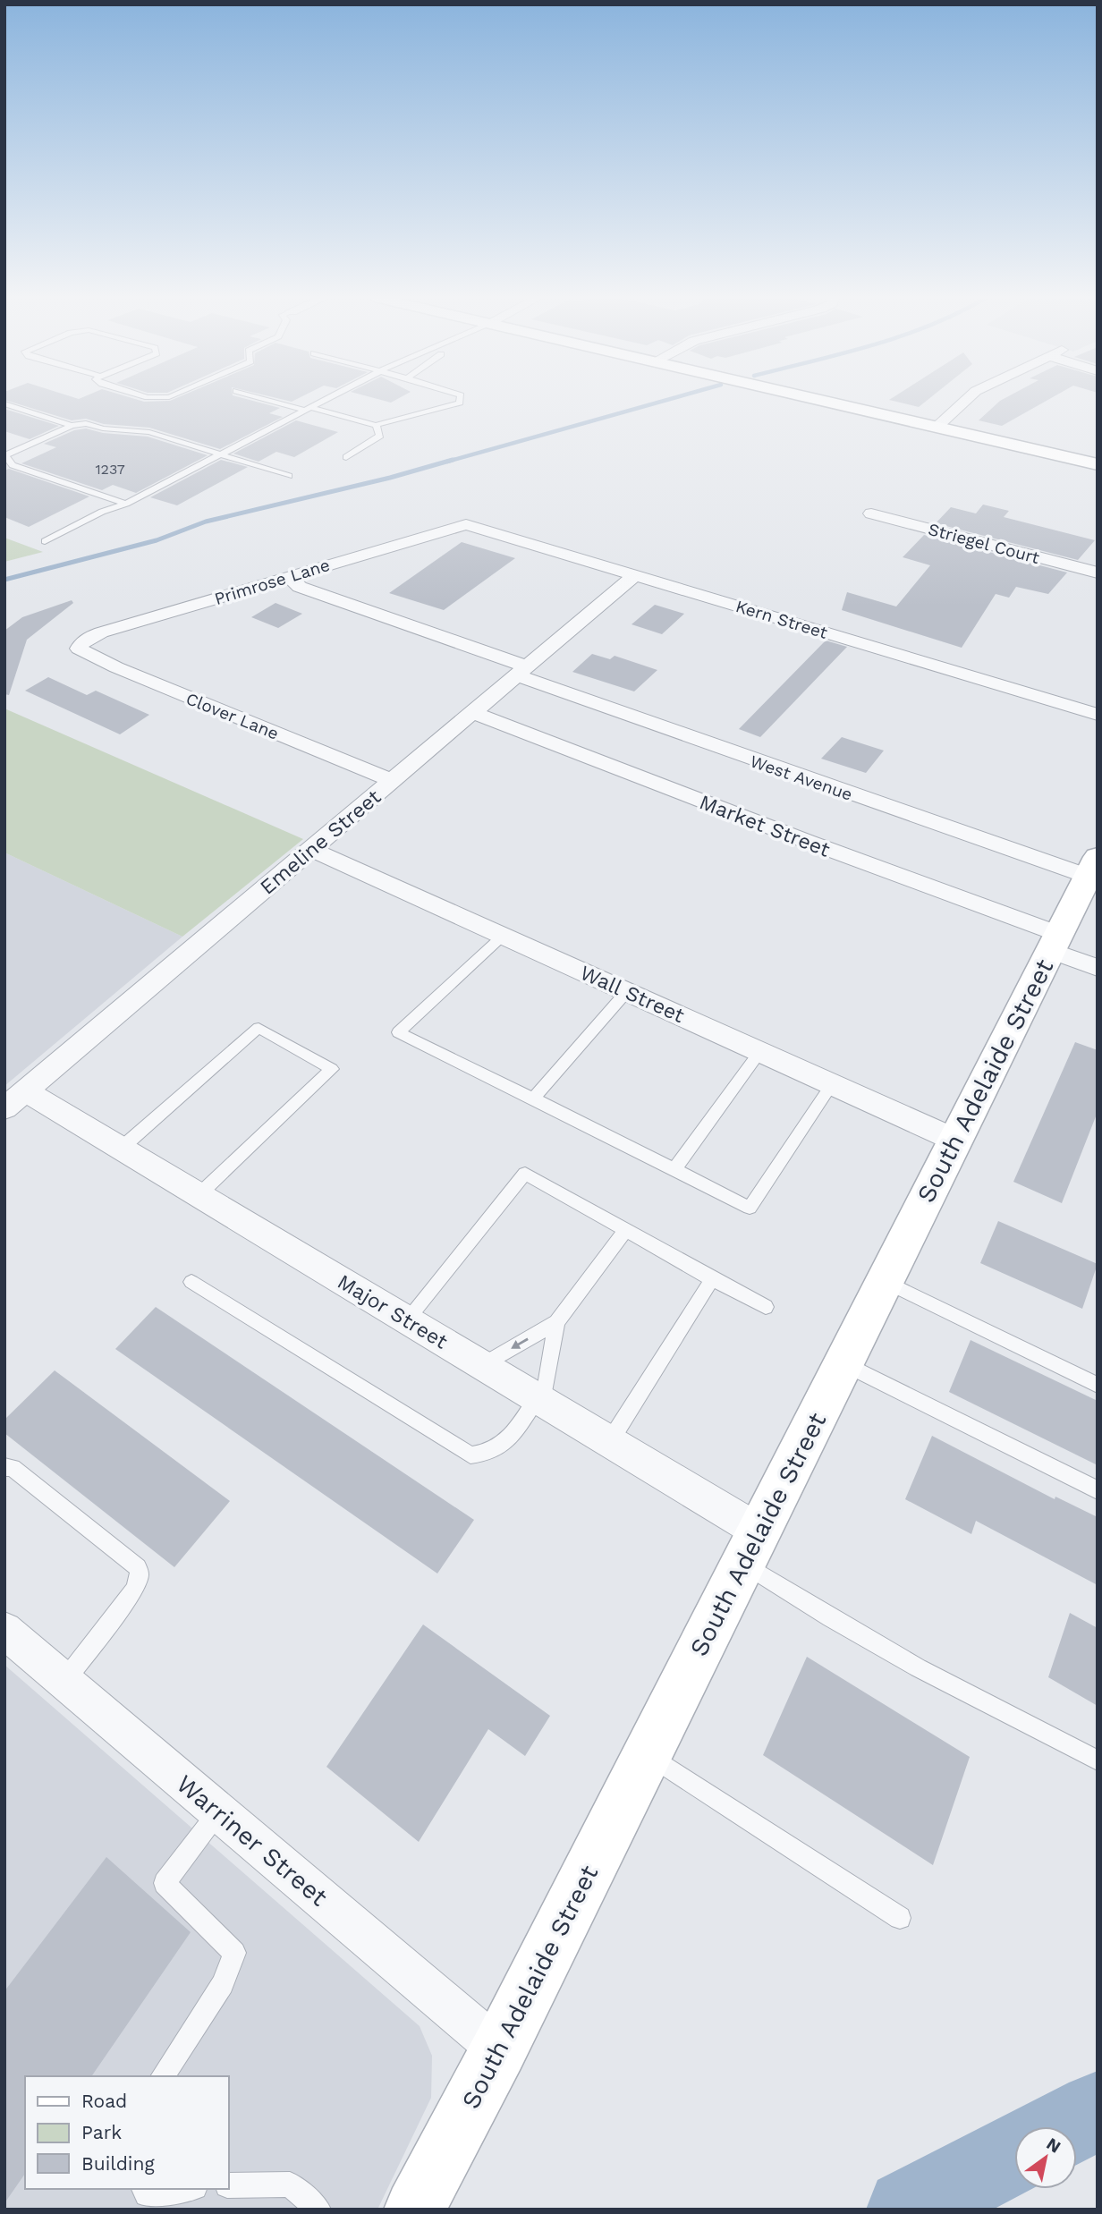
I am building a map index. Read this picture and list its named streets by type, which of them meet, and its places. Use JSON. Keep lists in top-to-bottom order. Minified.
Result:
{"streets":{"main road":["South Adelaide Street"],"street":["Striegel Court","Primrose Lane","Kern Street","Clover Lane","West Avenue","Market Street","Emeline Street","Wall Street","Major Street","Warriner Street"]},"crossings":[["Primrose Lane","Kern Street"],["Primrose Lane","Clover Lane"],["Primrose Lane","West Avenue"],["Kern Street","Emeline Street"],["Clover Lane","Emeline Street"],["West Avenue","Emeline Street"],["West Avenue","South Adelaide Street"],["Market Street","Emeline Street"],["Market Street","South Adelaide Street"],["Emeline Street","Wall Street"],["Emeline Street","Major Street"],["Wall Street","South Adelaide Street"],["South Adelaide Street","Major Street"],["South Adelaide Street","Warriner Street"]],"house_numbers":["1237"],"legend":["Road","Park","Building"],"north":"top right"}
